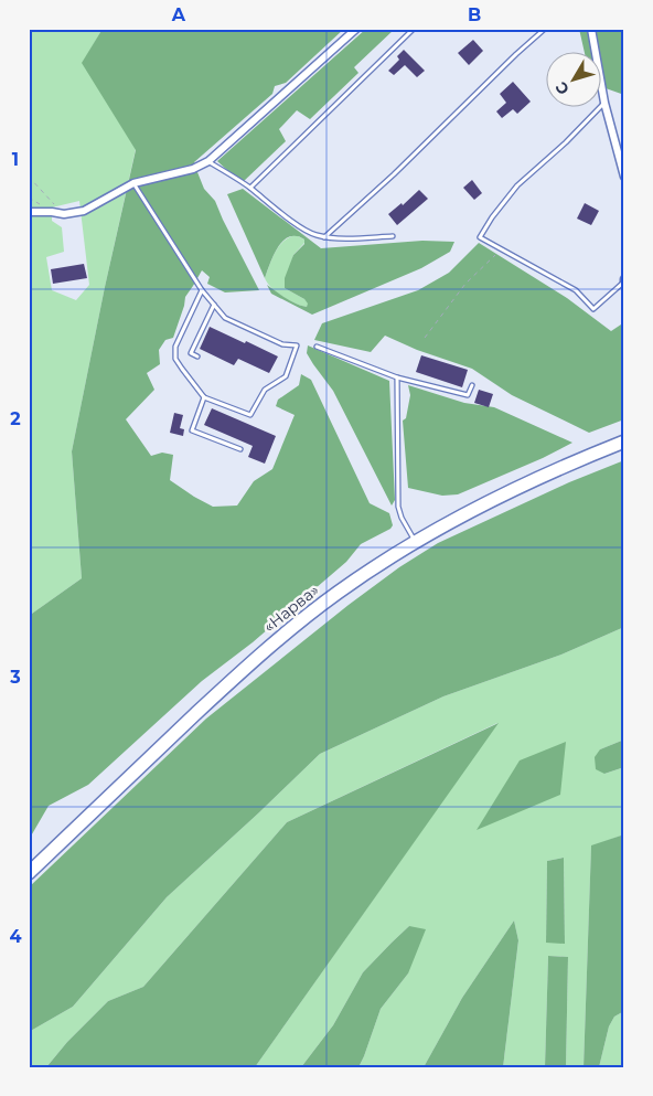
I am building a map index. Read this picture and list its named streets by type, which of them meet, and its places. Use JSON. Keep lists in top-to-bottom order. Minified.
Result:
{"streets":{"highway":["«Нарва»"]},"north":"bottom left","grid":{"columns":["A","B"],"rows":["1","2","3","4"]}}
